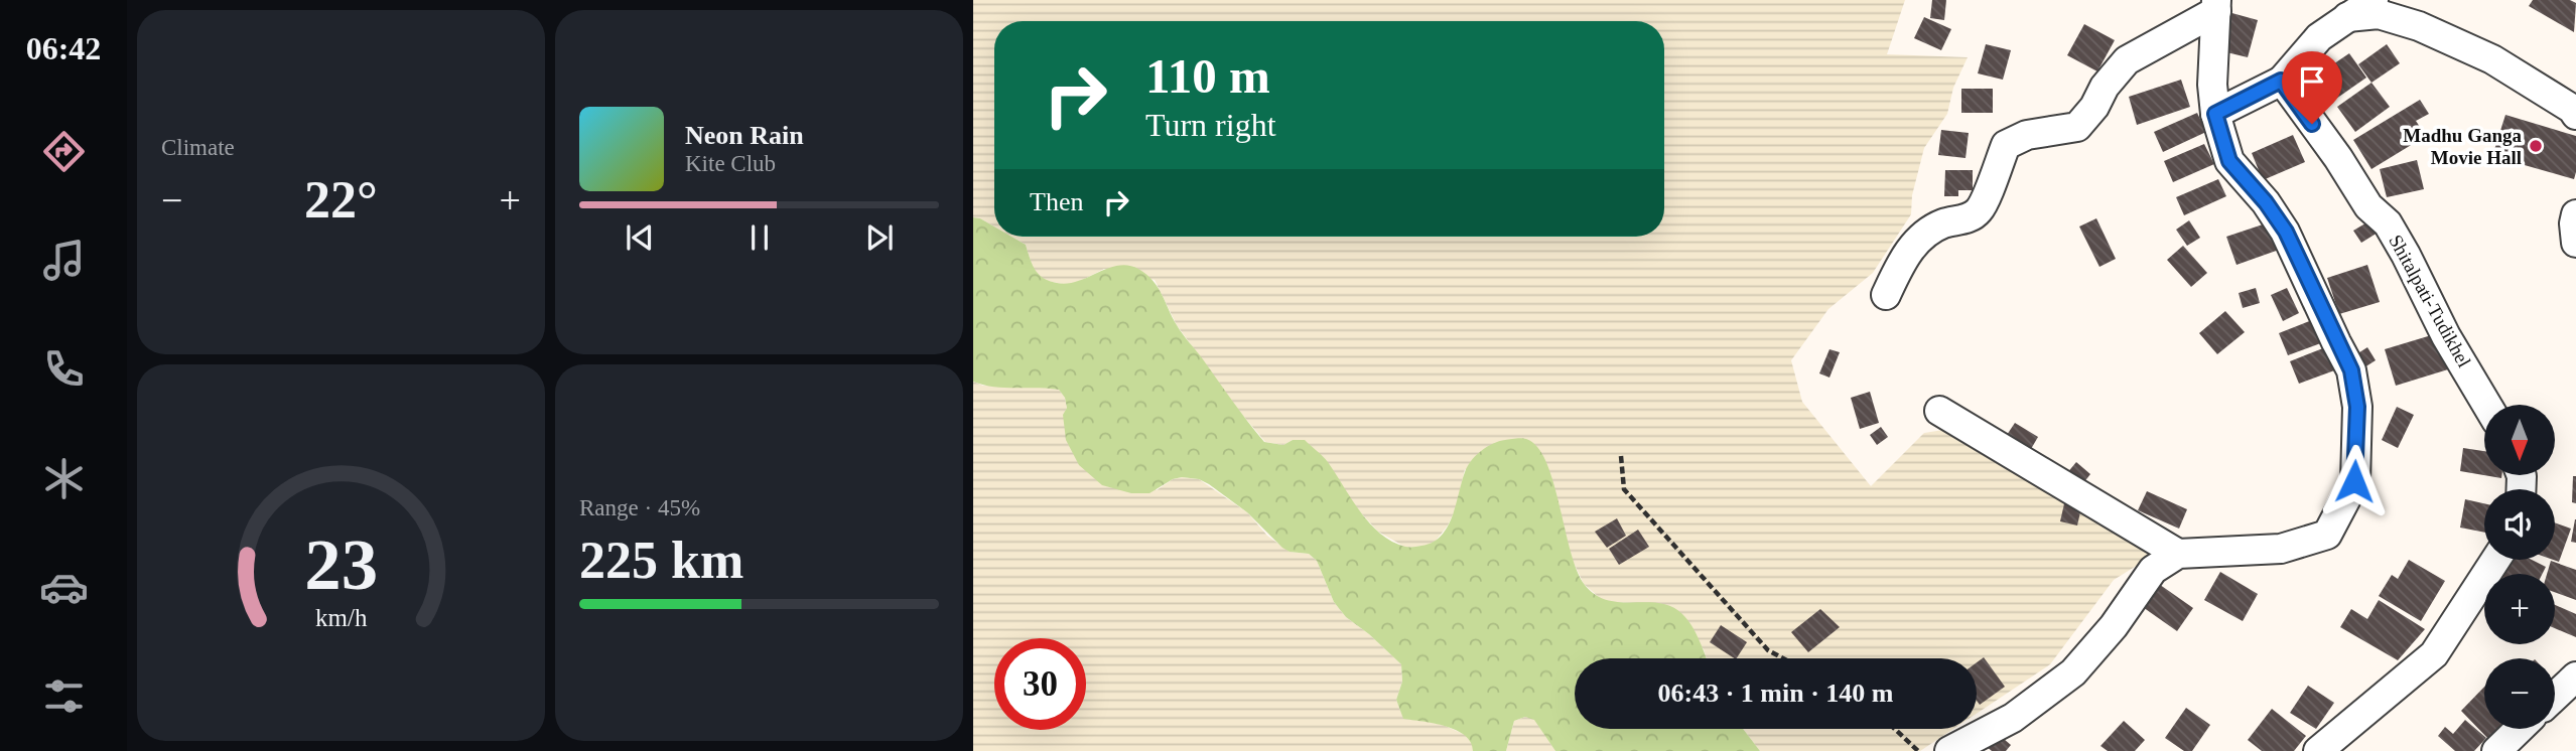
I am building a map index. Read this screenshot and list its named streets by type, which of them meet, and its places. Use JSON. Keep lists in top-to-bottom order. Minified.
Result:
{"streets":{"street":["Shitalpati-Tudikhel"]},"places":["Madhu Ganga Movie Hall"],"north":"bottom","page":{"tabs":"06:42","tile":["Climate",["Range · 45%","225 km"]],"turn":["110 m","Turn right"],"song":["Neon Rain","Kite Club"],"then":"Then","heat":["−","22°","+"],"map_buttons":["+","−"],"limit":"30","trip":"06:43 · 1 min · 140 m","gauge":["23","km/h"]}}
